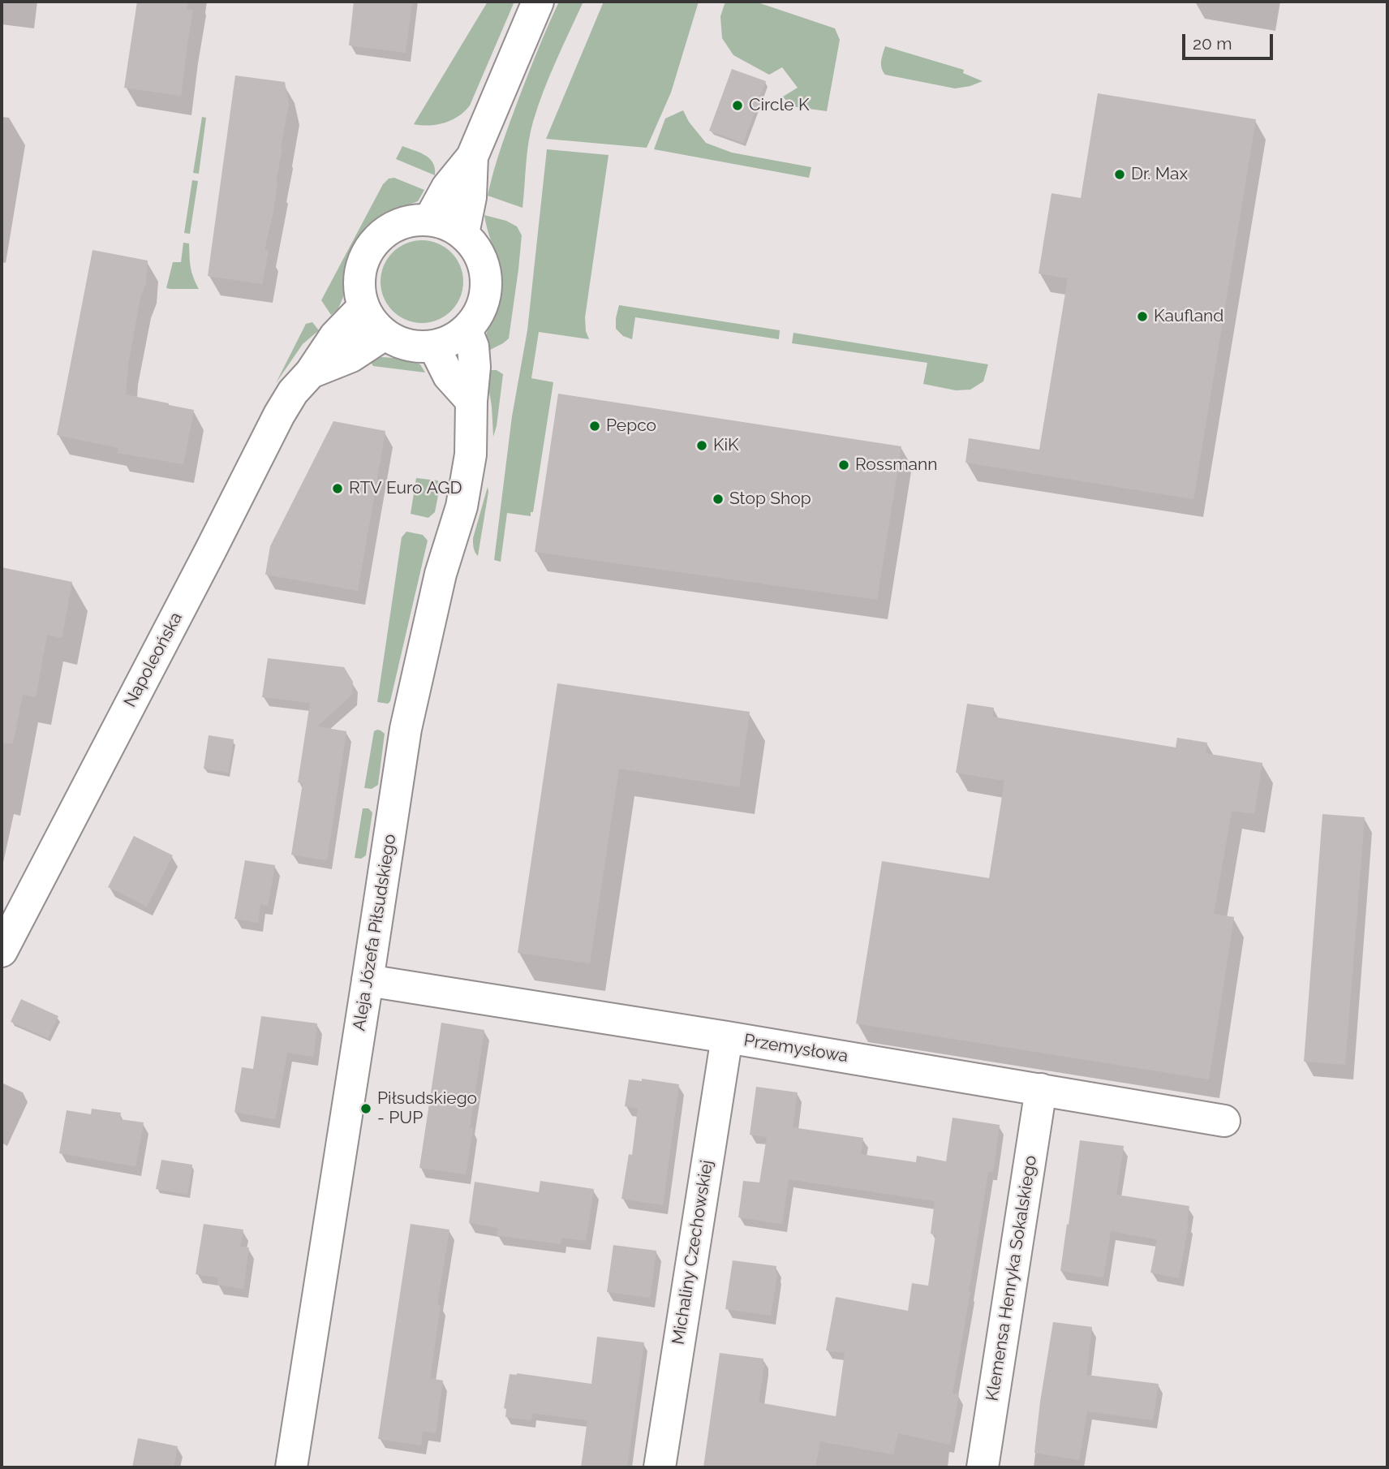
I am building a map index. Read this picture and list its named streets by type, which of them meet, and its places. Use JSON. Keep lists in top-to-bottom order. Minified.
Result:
{"streets":{"street":["Napoleońska","Aleja Józefa Piłsudskiego","Przemysłowa","Michaliny Czechowskiej","Klemensa Henryka Sokalskiego"]},"crossings":[["Napoleońska","Aleja Józefa Piłsudskiego"],["Aleja Józefa Piłsudskiego","Przemysłowa"],["Przemysłowa","Michaliny Czechowskiej"],["Przemysłowa","Klemensa Henryka Sokalskiego"]],"places":["Circle K","Dr. Max","Kaufland","Pepco","KiK","Rossmann","RTV Euro AGD","Stop Shop","Piłsudskiego - PUP"],"scale_bar":"20 m"}
